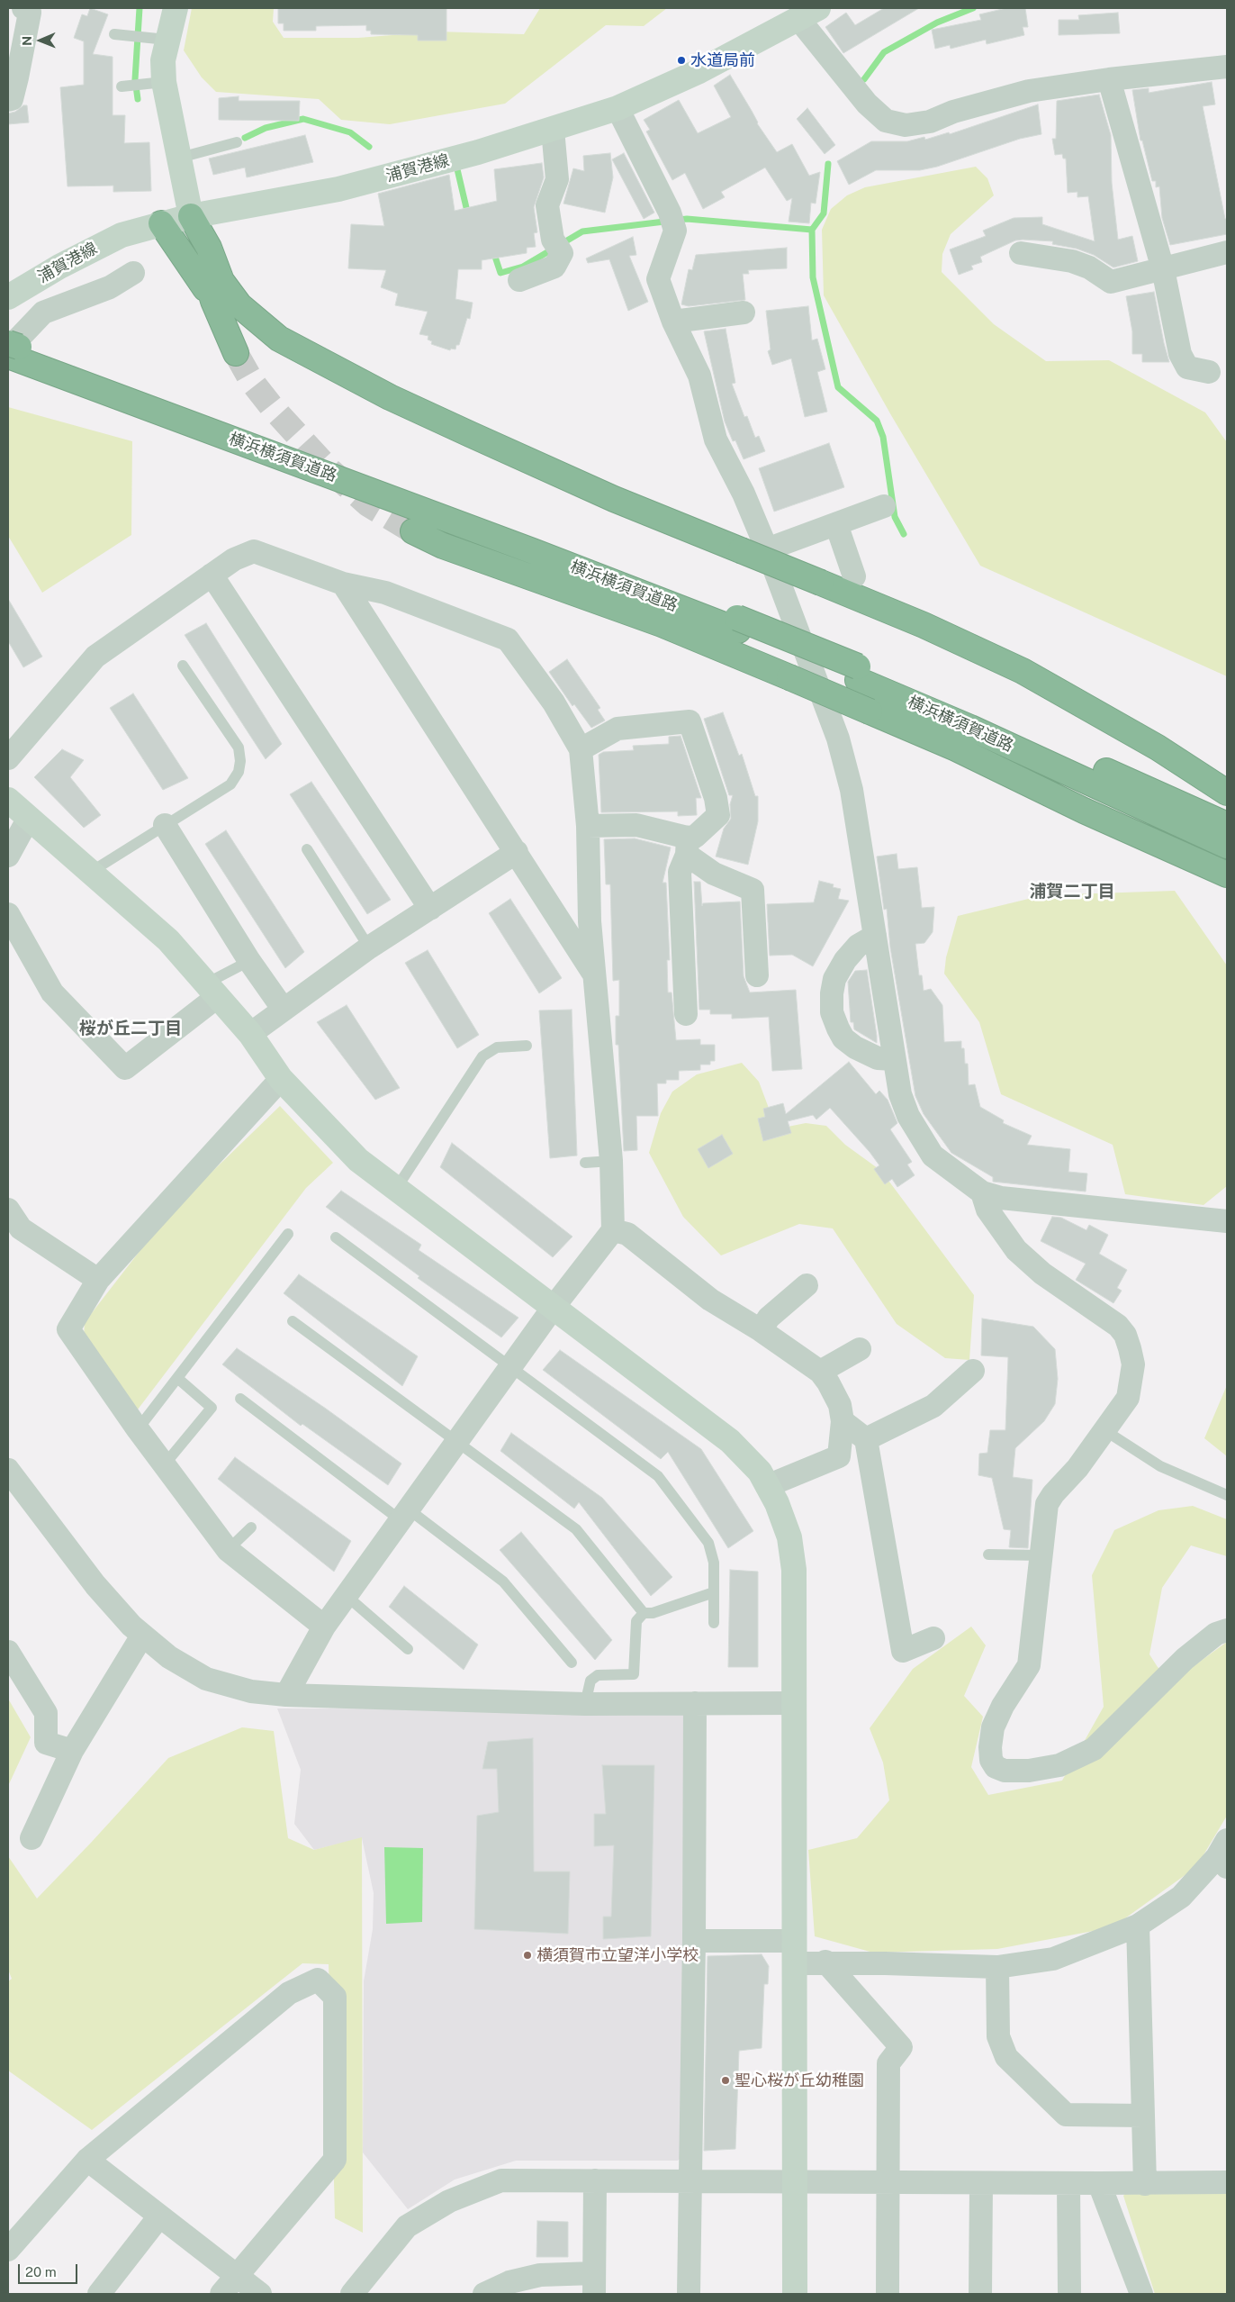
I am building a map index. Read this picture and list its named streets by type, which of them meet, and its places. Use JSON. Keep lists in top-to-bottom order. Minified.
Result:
{"streets":{"highway":["横浜横須賀道路"],"street":["浦賀港線"]},"districts":["浦賀二丁目","桜が丘二丁目"],"places":["水道局前","横須賀市立望洋小学校","聖心桜が丘幼稚園"],"scale_bar":"20 m","north":"left"}
